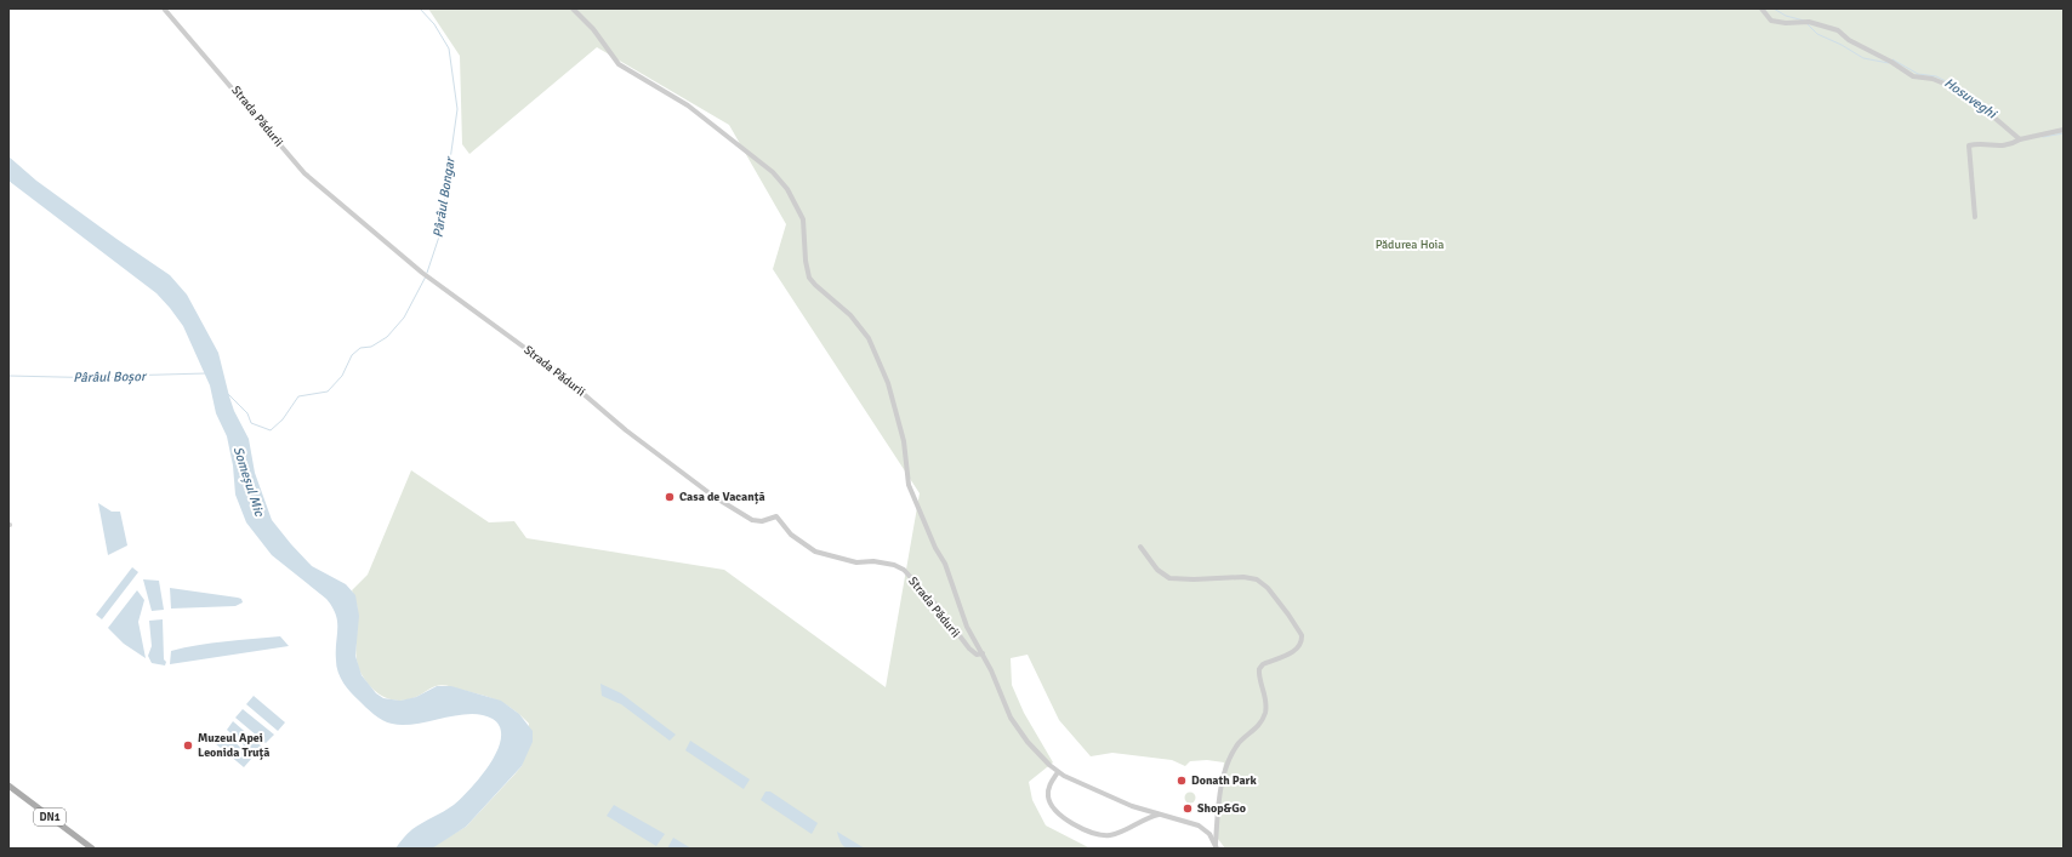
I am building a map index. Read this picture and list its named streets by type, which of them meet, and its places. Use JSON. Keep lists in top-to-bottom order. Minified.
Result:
{"streets":{"main road":["DN1"],"street":["Strada Pădurii"]},"water":["Hosuveghi","Pârâul Bongar","Pârâul Boșor","Someșul Mic"],"parks":["Pădurea Hoia"],"places":["Casa de Vacanță","Muzeul Apei Leonida Truță","Donath Park","Shop&Go"]}
